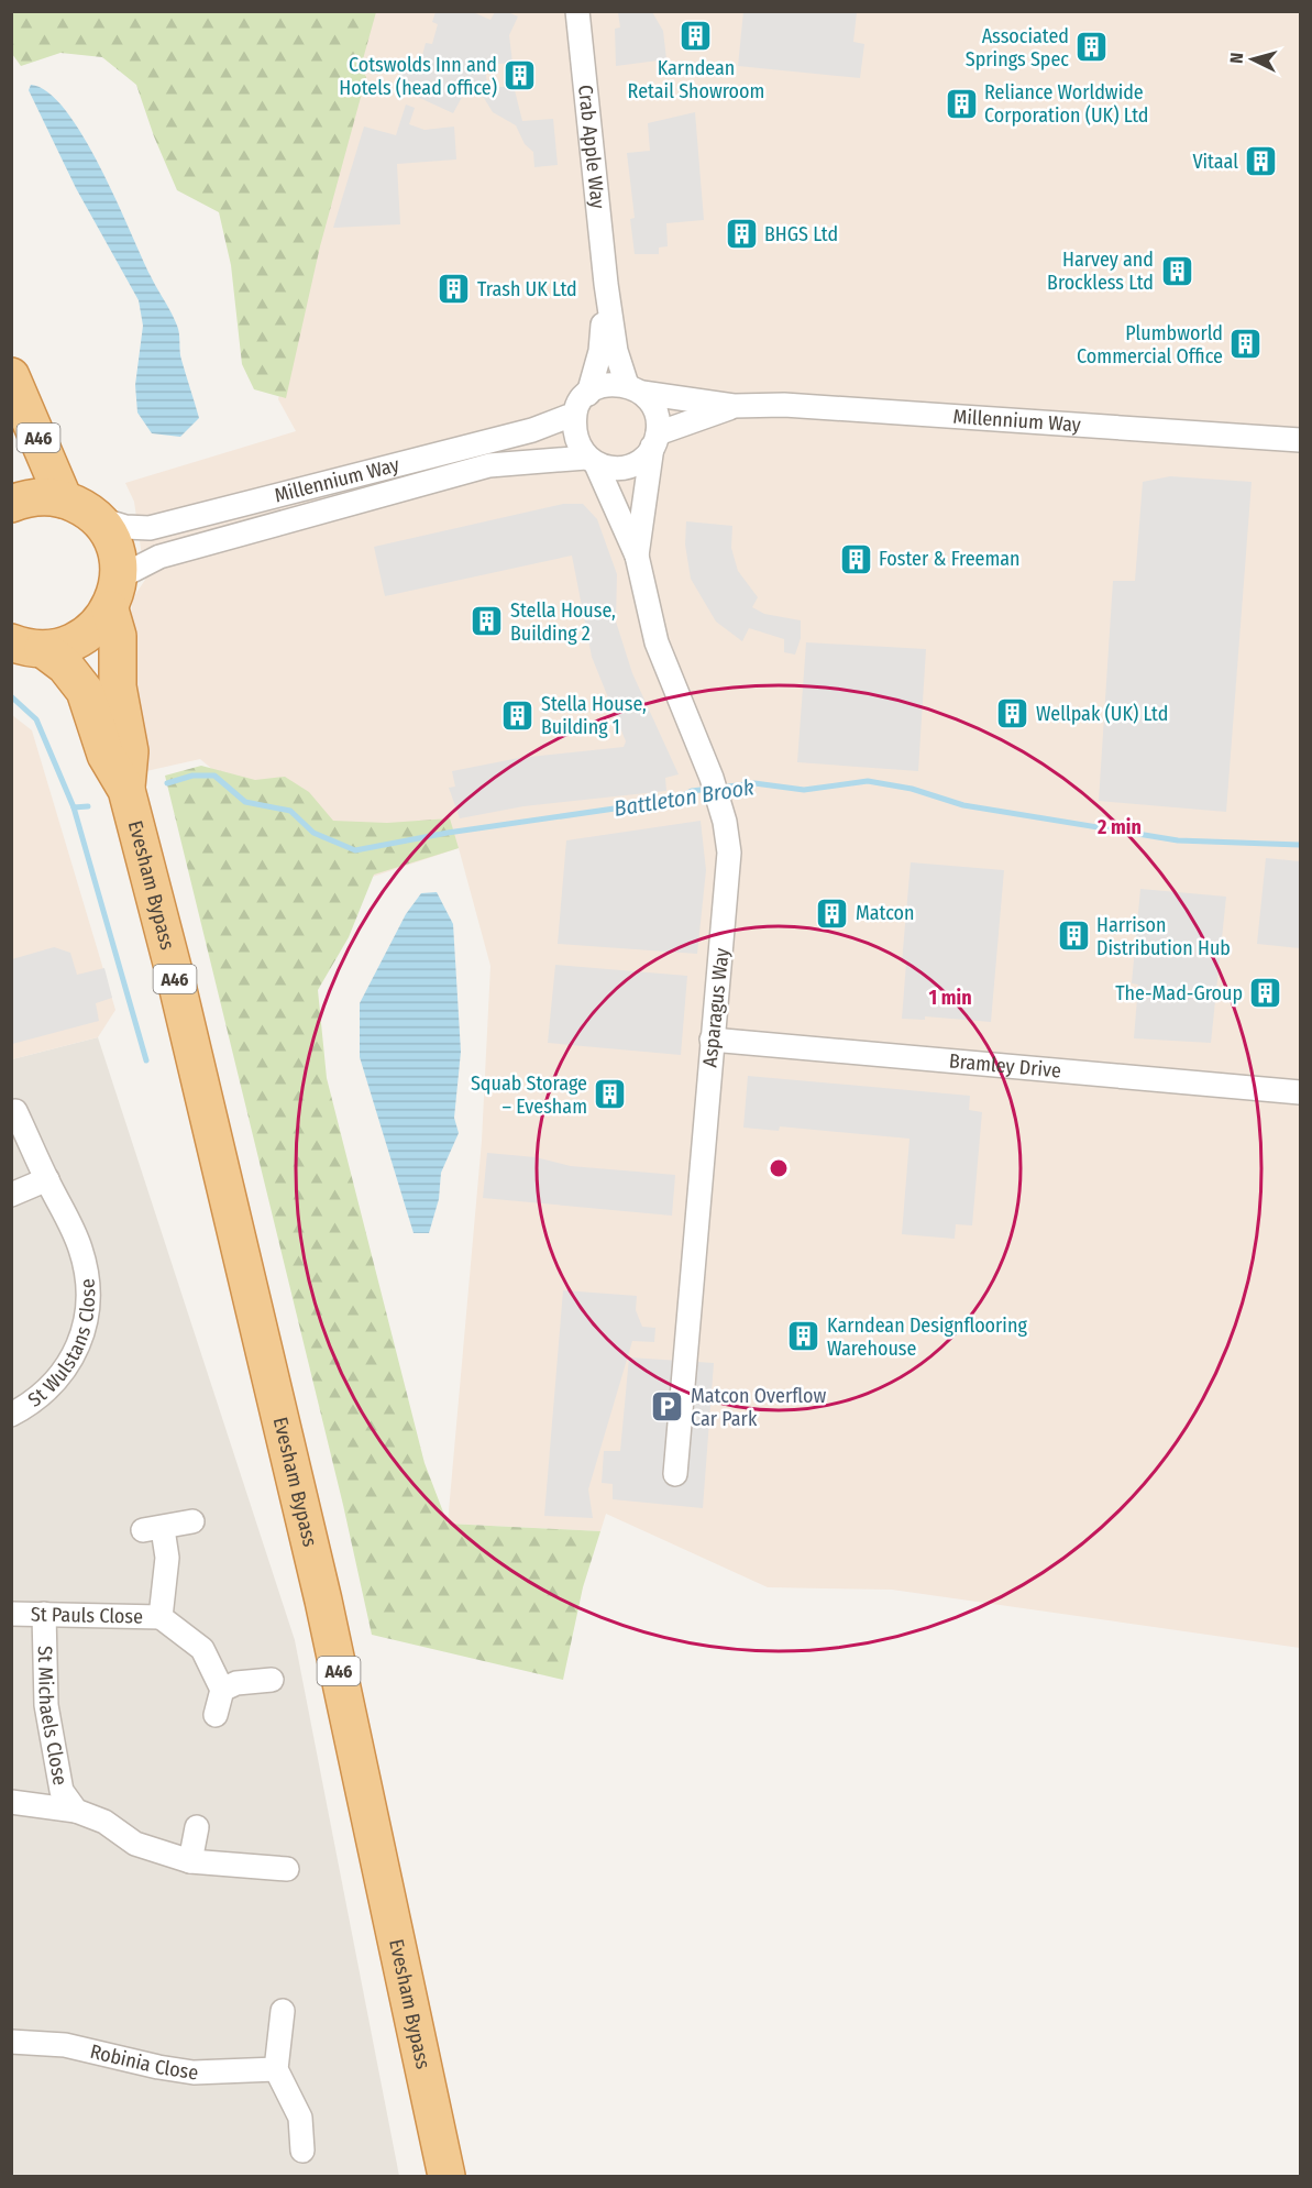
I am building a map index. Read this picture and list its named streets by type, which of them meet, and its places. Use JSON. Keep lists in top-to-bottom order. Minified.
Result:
{"streets":{"highway":["A46","Evesham Bypass"],"street":["Crab Apple Way","Millennium Way","Asparagus Way","Bramley Drive","St Wulstans Close","St Pauls Close","St Michaels Close","Robinia Close"]},"crossings":[["Crab Apple Way","Millennium Way"],["Crab Apple Way","Asparagus Way"],["Millennium Way","Evesham Bypass"],["Millennium Way","Asparagus Way"],["Asparagus Way","Bramley Drive"],["St Pauls Close","St Michaels Close"]],"water":["Battleton Brook"],"places":{"building":["Karndean Retail Showroom","Associated Springs Spec","Cotswolds Inn and Hotels (head office)","Reliance Worldwide Corporation (UK) Ltd","Vitaal","BHGS Ltd","Harvey and Brockless Ltd","Trash UK Ltd","Plumbworld Commercial Office","Foster & Freeman","Stella House, Building 2","Wellpak (UK) Ltd","Stella House, Building 1","Matcon","Harrison Distribution Hub","The-Mad-Group","Squab Storage – Evesham","Karndean Designflooring Warehouse"],"parking":["Matcon Overflow Car Park"]},"north":"left","rings":["2 min","1 min"]}
